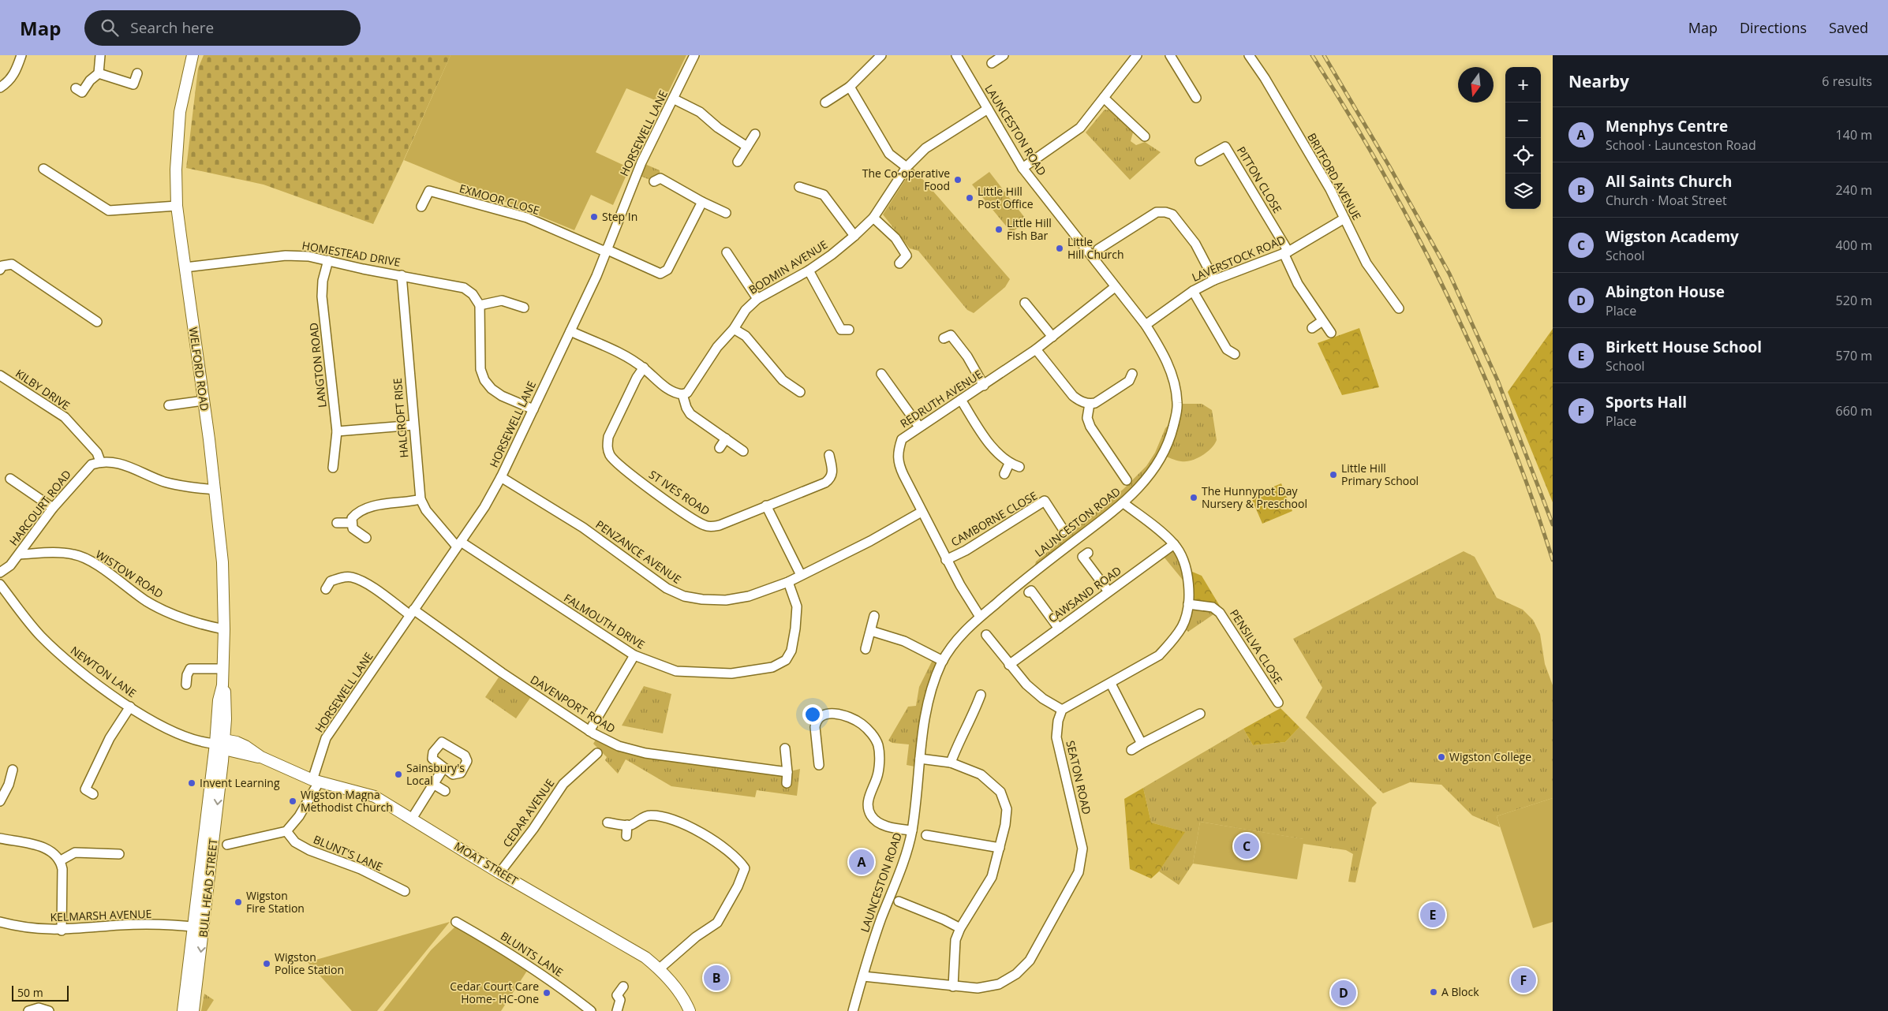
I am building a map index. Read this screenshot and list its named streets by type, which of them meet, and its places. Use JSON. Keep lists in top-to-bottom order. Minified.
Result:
{"streets":{"main road":["WELFORD ROAD","MOAT STREET","BULL HEAD STREET"],"street":["LAUNCESTON ROAD","HORSEWELL LANE","BRITFORD AVENUE","PITTON CLOSE","EXMOOR CLOSE","HOMESTEAD DRIVE","LAVERSTOCK ROAD","BODMIN AVENUE","LANGTON ROAD","KILBY DRIVE","REDRUTH AVENUE","HALCROFT RISE","ST IVES ROAD","HARCOURT ROAD","CAMBORNE CLOSE","PENZANCE AVENUE","WISTOW ROAD","CAWSAND ROAD","FALMOUTH DRIVE","PENSILVA CLOSE","NEWTON LANE","DAVENPORT ROAD","SEATON ROAD","CEDAR AVENUE","BLUNT'S LANE","KELMARSH AVENUE","BLUNTS LANE"]},"crossings":[["LAUNCESTON ROAD","LAVERSTOCK ROAD"],["LAUNCESTON ROAD","BODMIN AVENUE"],["LAUNCESTON ROAD","REDRUTH AVENUE"],["LAUNCESTON ROAD","SEATON ROAD"],["HORSEWELL LANE","EXMOOR CLOSE"],["HORSEWELL LANE","HALCROFT RISE"],["HORSEWELL LANE","PENZANCE AVENUE"],["HORSEWELL LANE","FALMOUTH DRIVE"],["HORSEWELL LANE","DAVENPORT ROAD"],["HORSEWELL LANE","BLUNT'S LANE"],["HORSEWELL LANE","MOAT STREET"],["BRITFORD AVENUE","LAVERSTOCK ROAD"],["PITTON CLOSE","LAVERSTOCK ROAD"],["HOMESTEAD DRIVE","LANGTON ROAD"],["HOMESTEAD DRIVE","WELFORD ROAD"],["HOMESTEAD DRIVE","HALCROFT RISE"],["WELFORD ROAD","WISTOW ROAD"],["WELFORD ROAD","NEWTON LANE"],["WELFORD ROAD","MOAT STREET"],["WELFORD ROAD","BULL HEAD STREET"],["KILBY DRIVE","HARCOURT ROAD"],["REDRUTH AVENUE","CAMBORNE CLOSE"],["REDRUTH AVENUE","PENZANCE AVENUE"],["HALCROFT RISE","FALMOUTH DRIVE"],["HARCOURT ROAD","WISTOW ROAD"],["PENZANCE AVENUE","FALMOUTH DRIVE"],["NEWTON LANE","MOAT STREET"],["NEWTON LANE","BULL HEAD STREET"],["CEDAR AVENUE","MOAT STREET"],["MOAT STREET","BULL HEAD STREET"],["BULL HEAD STREET","KELMARSH AVENUE"]],"places":["The Co-operative Food","Little Hill Post Office","Step In","Little Hill Fish Bar","Little Hill Church","Little Hill Primary School","The Hunnypot Day Nursery & Preschool","Wigston College","Sainsbury's Local","Invent Learning","Wigston Magna Methodist Church","Wigston Fire Station","Wigston Police Station","A Block","Cedar Court Care Home- HC-One"],"scale_bar":"50 m","north":"bottom","page":{"header":"Map","search":"Search here","nav":["Map","Directions","Saved"],"heading":["Nearby","6 results"],"map_buttons":["+","−"],"list":[{"mark":"A","name":"Menphys Centre","note":"School · Launceston Road","value":"140 m"},{"mark":"B","name":"All Saints Church","note":"Church · Moat Street","value":"240 m"},{"mark":"C","name":"Wigston Academy","note":"School","value":"400 m"},{"mark":"D","name":"Abington House","note":"Place","value":"520 m"},{"mark":"E","name":"Birkett House School","note":"School","value":"570 m"},{"mark":"F","name":"Sports Hall","note":"Place","value":"660 m"}],"pins":["C","A","E","B","F","D"],"scale":"50 m"}}
